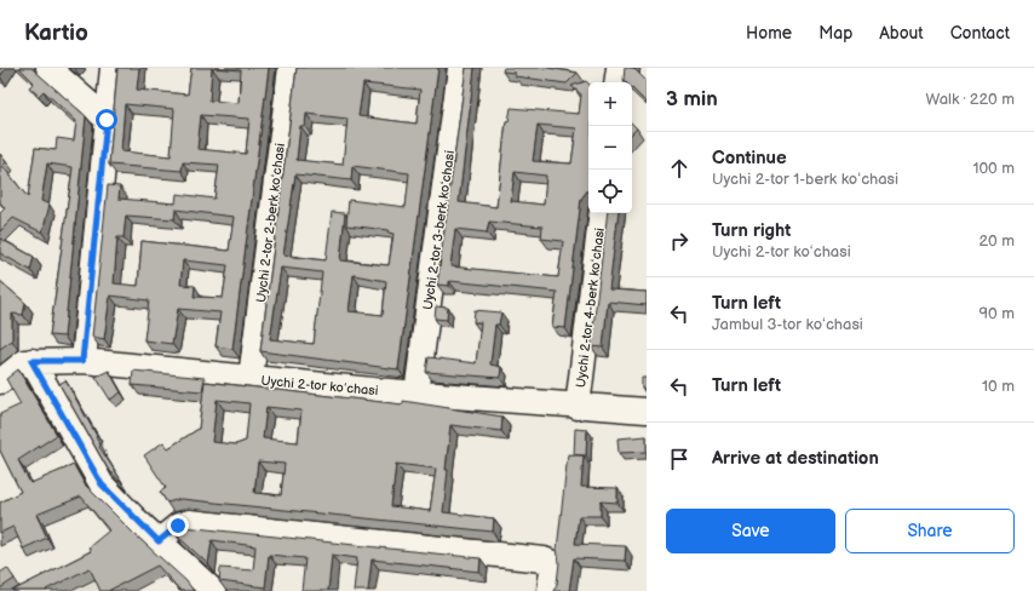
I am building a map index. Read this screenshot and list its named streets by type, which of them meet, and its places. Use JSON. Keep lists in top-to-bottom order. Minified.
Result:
{"streets":{"street":["Uychi 2-tor 2-berk koʻchasi","Uychi 2-tor 3-berk koʻchasi","Uychi 2-tor 4-berk koʻchasi","Uychi 2-tor koʻchasi"]},"crossings":[["Uychi 2-tor 2-berk koʻchasi","Uychi 2-tor koʻchasi"],["Uychi 2-tor 3-berk koʻchasi","Uychi 2-tor koʻchasi"],["Uychi 2-tor 4-berk koʻchasi","Uychi 2-tor koʻchasi"]],"page":{"header":"Kartio","nav":["Home","Map","About","Contact"],"heading":["3 min","Walk · 220 m"],"map_buttons":["+","−"],"list":[["Continue","Uychi 2-tor 1-berk koʻchasi","100 m"],["Turn right","Uychi 2-tor koʻchasi","20 m"],["Turn left","Jambul 3-tor koʻchasi","90 m"],["Turn left","10 m"],"Arrive at destination"],"buttons":["Save","Share"]}}
